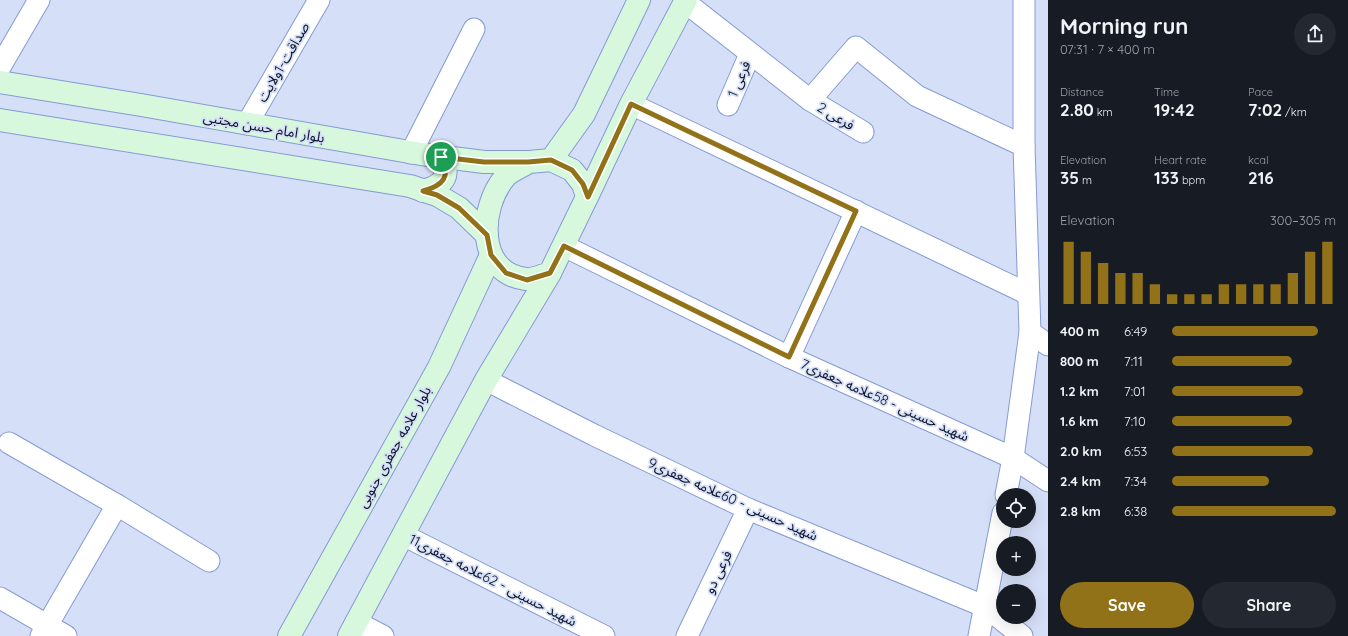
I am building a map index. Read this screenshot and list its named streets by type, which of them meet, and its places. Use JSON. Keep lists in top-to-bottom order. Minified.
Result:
{"streets":{"main road":["بلوار امام حسن مجتبی","بلوار علامه جعفری جنوبی"],"street":["صداقت-1ولایت","فرعی 1","فرعی 2","7شهید حسینی - 58علامه جعفری","9شهید حسینی - 60علامه جعفری","فرعی دو","11شهید حسینی - 62علامه جعفری"]},"crossings":[["صداقت-1ولایت","بلوار امام حسن مجتبی"],["فرعی 1","فرعی 2"],["بلوار امام حسن مجتبی","7شهید حسینی - 58علامه جعفری"],["بلوار امام حسن مجتبی","بلوار علامه جعفری جنوبی"],["7شهید حسینی - 58علامه جعفری","بلوار علامه جعفری جنوبی"],["9شهید حسینی - 60علامه جعفری","فرعی دو"]],"page":{"heading":["Morning run","07:31 · 7 × 400 m"],"stats":[["Distance","2.80 km"],["Time","19:42"],["Pace","7:02 /km"],["Elevation","35 m"],["Heart rate","133 bpm"],["kcal","216"]],"chart":["Elevation","300–305 m"],"list":[{"name":"400 m","note":"6:49"},{"name":"800 m","note":"7:11"},{"name":"1.2 km","note":"7:01"},{"name":"1.6 km","note":"7:10"},{"name":"2.0 km","note":"6:53"},{"name":"2.4 km","note":"7:34"},{"name":"2.8 km","note":"6:38"}],"map_buttons":["+","−"],"buttons":["Save","Share"]}}
